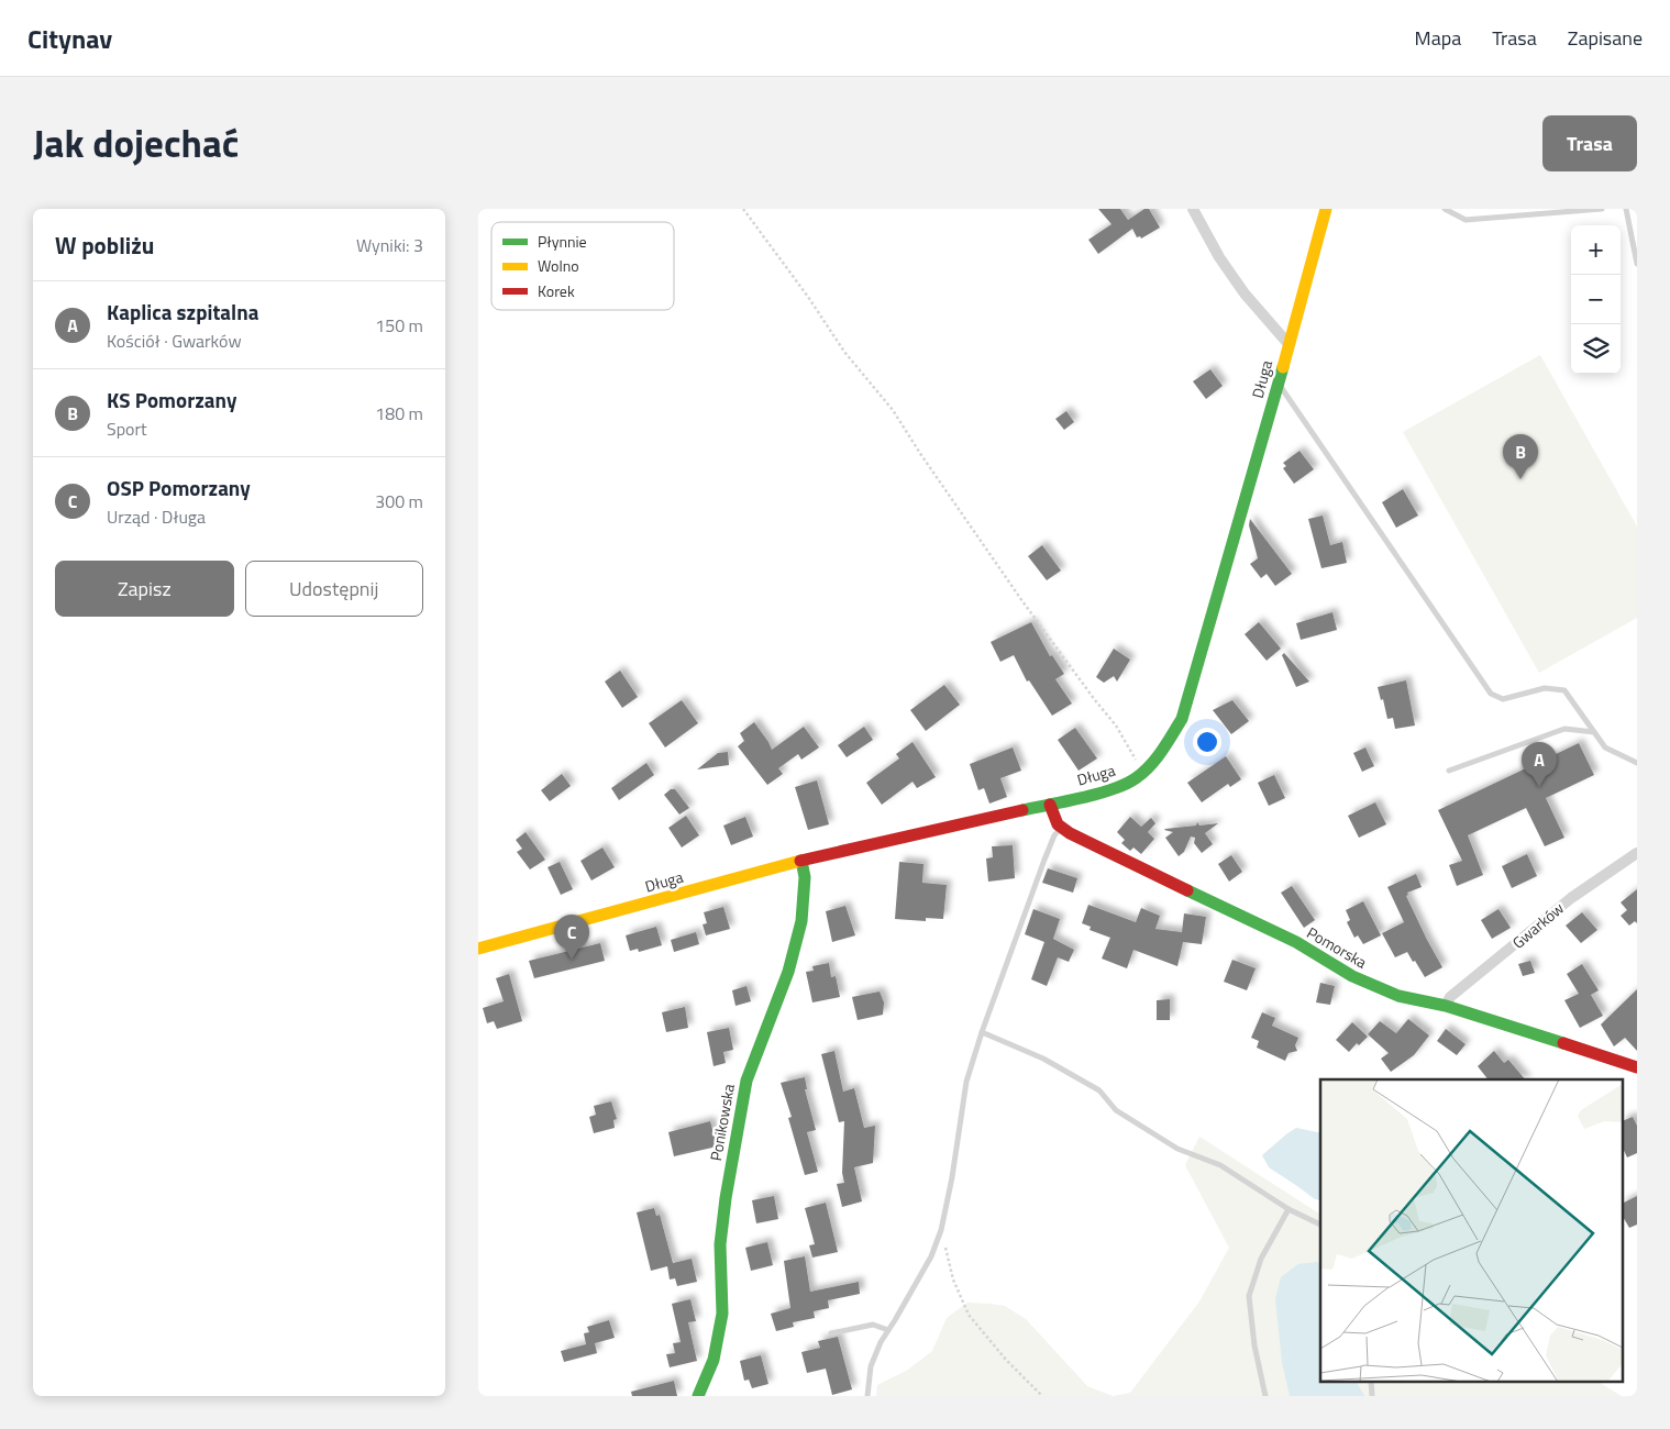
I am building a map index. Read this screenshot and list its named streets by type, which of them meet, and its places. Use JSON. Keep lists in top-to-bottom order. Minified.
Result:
{"streets":{"street":["Długa","Gwarków","Pomorska","Ponikowska"]},"crossings":[["Długa","Ponikowska"],["Gwarków","Pomorska"]],"legend":["Płynnie","Wolno","Korek"],"page":{"header":"Citynav","nav":["Mapa","Trasa","Zapisane"],"title":"Jak dojechać","buttons":["Trasa",["Zapisz","Udostępnij"]],"heading":["W pobliżu","Wyniki: 3"],"map_buttons":["+","−"],"list":[{"mark":"A","name":"Kaplica szpitalna","note":"Kościół · Gwarków","value":"150 m"},{"mark":"B","name":"KS Pomorzany","note":"Sport","value":"180 m"},{"mark":"C","name":"OSP Pomorzany","note":"Urząd · Długa","value":"300 m"}],"pins":["B","A","C"]}}
